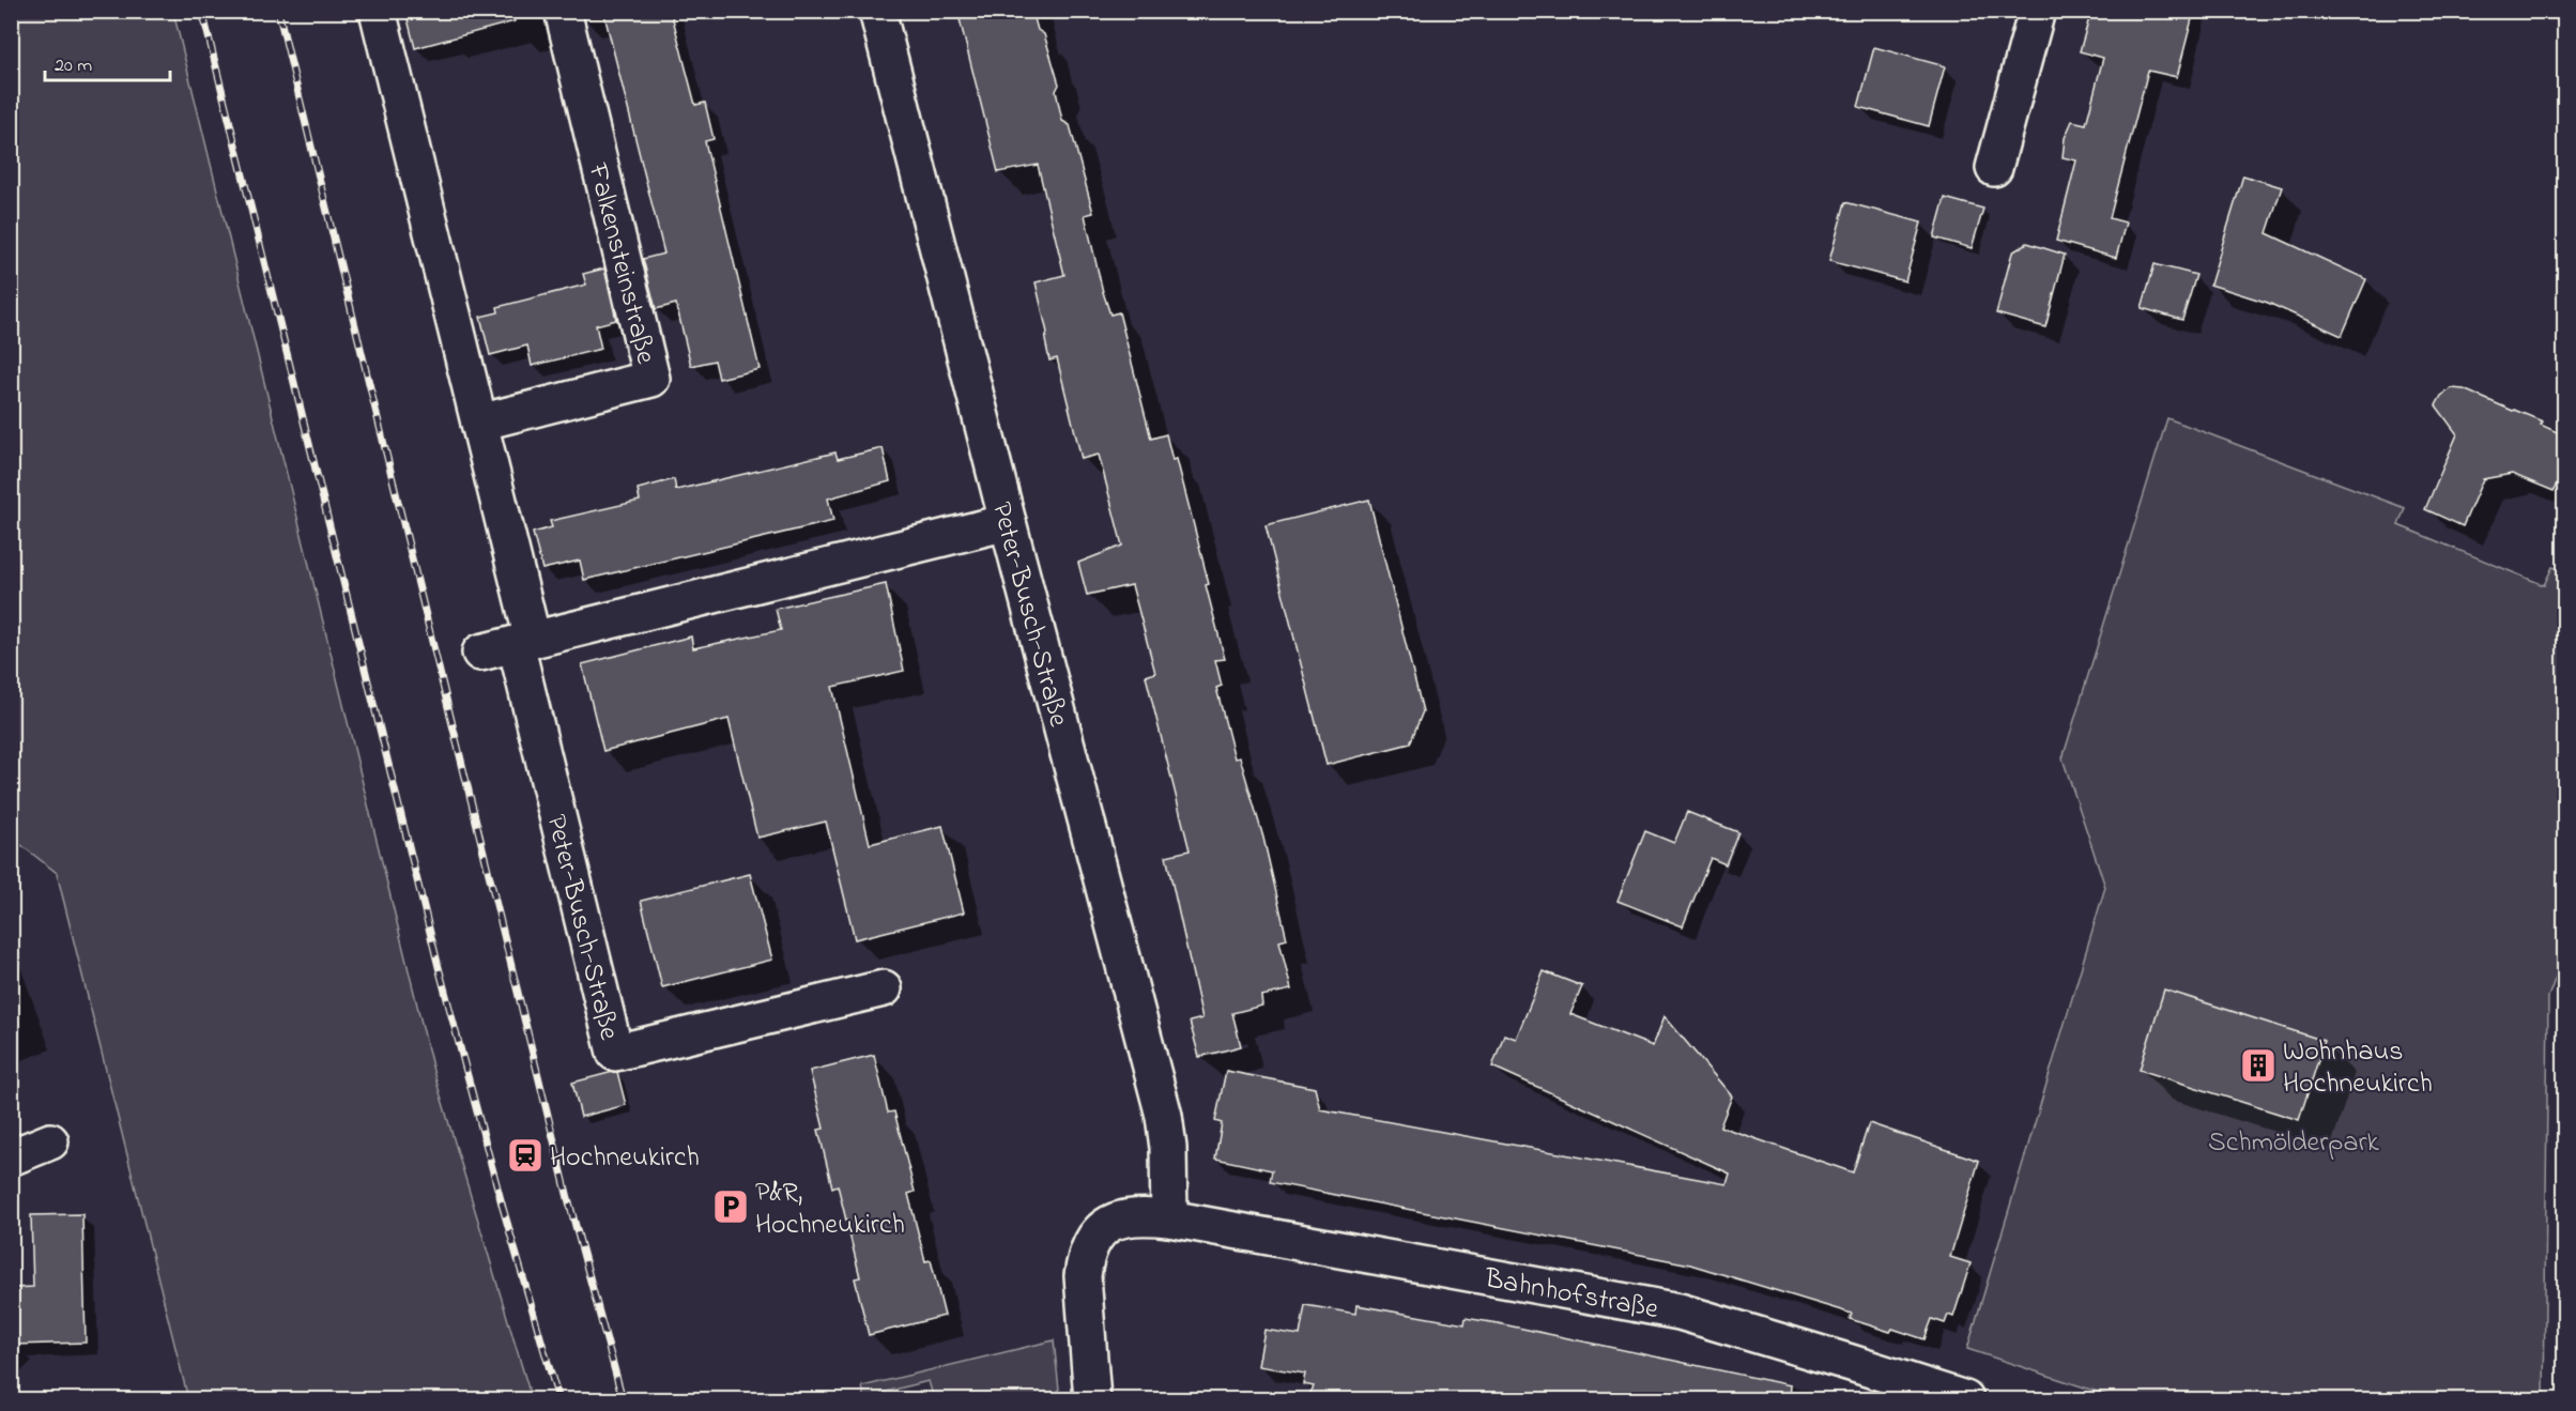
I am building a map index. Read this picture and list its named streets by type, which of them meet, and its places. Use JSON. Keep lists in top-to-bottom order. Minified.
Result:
{"streets":{"street":["Falkensteinstraße","Peter-Busch-Straße","Bahnhofstraße"]},"crossings":[["Peter-Busch-Straße","Bahnhofstraße"]],"parks":["Schmölderpark"],"places":{"building":["Wohnhaus Hochneukirch"],"station":["Hochneukirch"],"parking":["P&R, Hochneukirch"]},"scale_bar":"20 m"}
